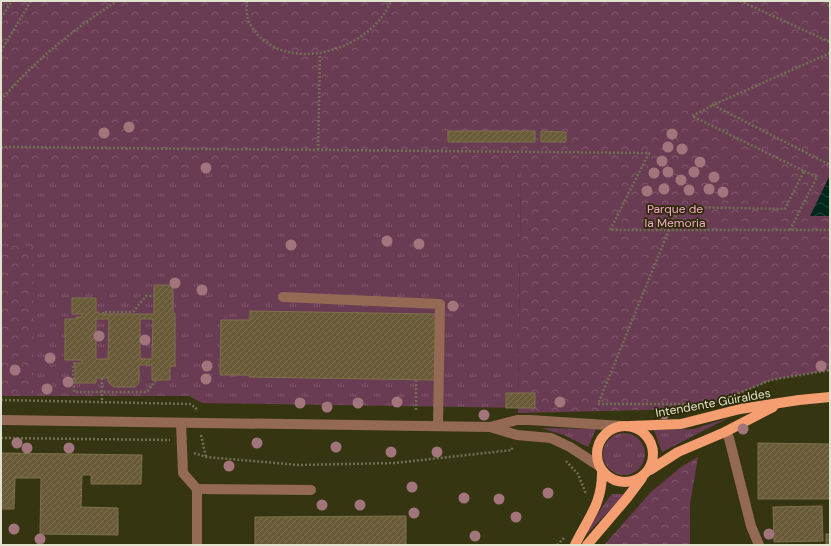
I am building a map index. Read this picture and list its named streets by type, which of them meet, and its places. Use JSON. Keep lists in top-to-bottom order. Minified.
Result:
{"streets":{"main road":["Intendente Güiraldes"]},"parks":["Parque de la Memoria"]}
